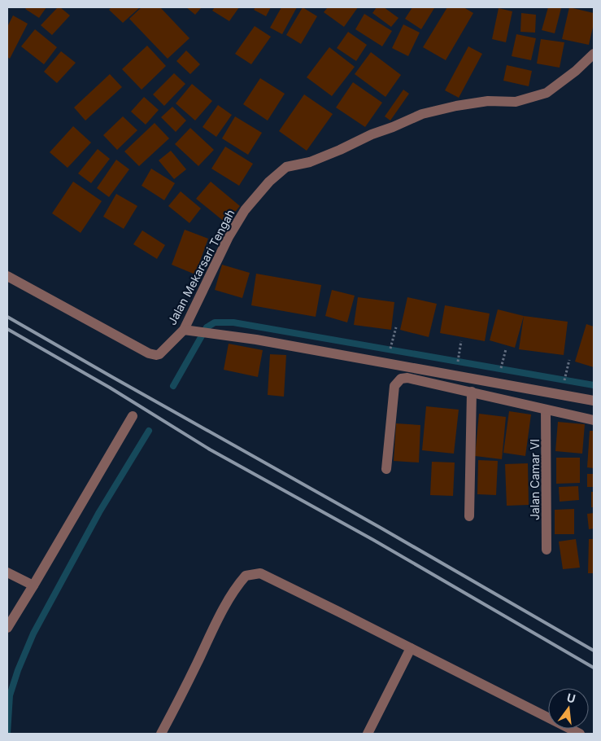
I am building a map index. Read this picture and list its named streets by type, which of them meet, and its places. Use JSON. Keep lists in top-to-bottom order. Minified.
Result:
{"streets":{"street":["Jalan Mekarsari Tengah","Jalan Camar VI"]},"north":"top"}
